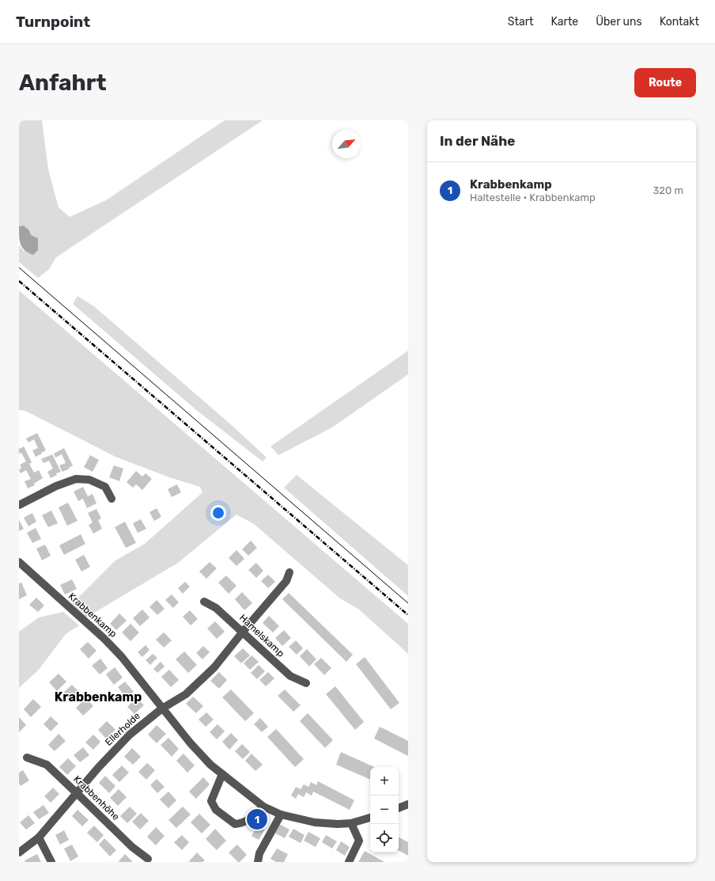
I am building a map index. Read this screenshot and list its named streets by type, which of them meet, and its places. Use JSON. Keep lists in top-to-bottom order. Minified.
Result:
{"streets":{"street":["Krabbenkamp","Hamelskamp","Ellerholde","Krabbenhöhe"]},"crossings":[["Krabbenkamp","Ellerholde"],["Hamelskamp","Ellerholde"],["Ellerholde","Krabbenhöhe"]],"districts":["Krabbenkamp"],"north":"top right","page":{"header":"Turnpoint","nav":["Start","Karte","Über uns","Kontakt"],"buttons":"Route","title":"Anfahrt","heading":"In der Nähe","list":[{"mark":"1","name":"Krabbenkamp","note":"Haltestelle · Krabbenkamp","value":"320 m"}],"map_buttons":["+","−"],"pins":"1"}}
